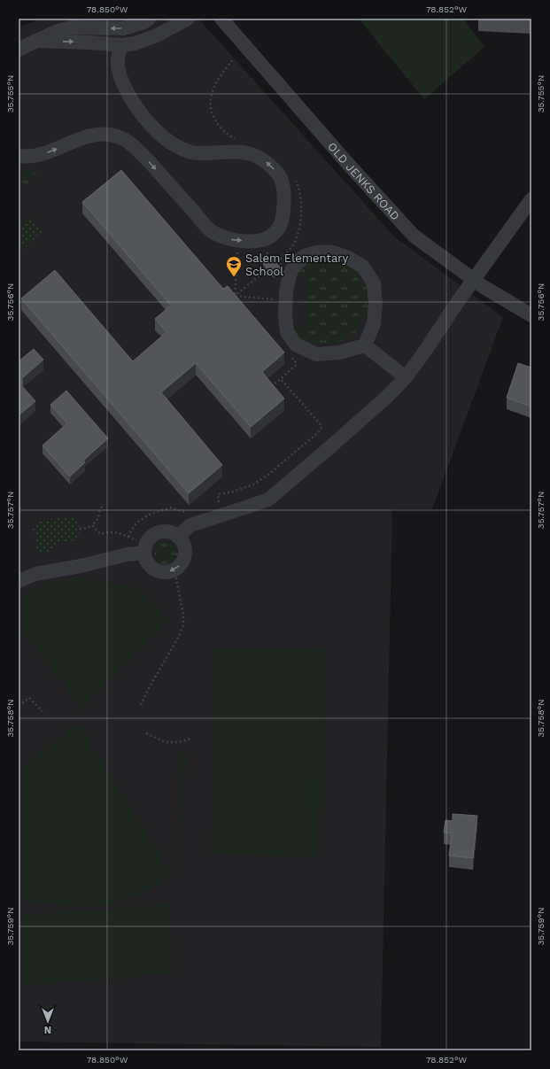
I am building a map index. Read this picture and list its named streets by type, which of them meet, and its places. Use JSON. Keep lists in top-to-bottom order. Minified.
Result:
{"streets":{"street":["OLD JENKS ROAD"]},"places":{"school or university":["Salem Elementary School"]},"north":"bottom","coordinates":["78.850°W","78.852°W","35.755°N","35.756°N","35.757°N","35.758°N","35.759°N"]}
